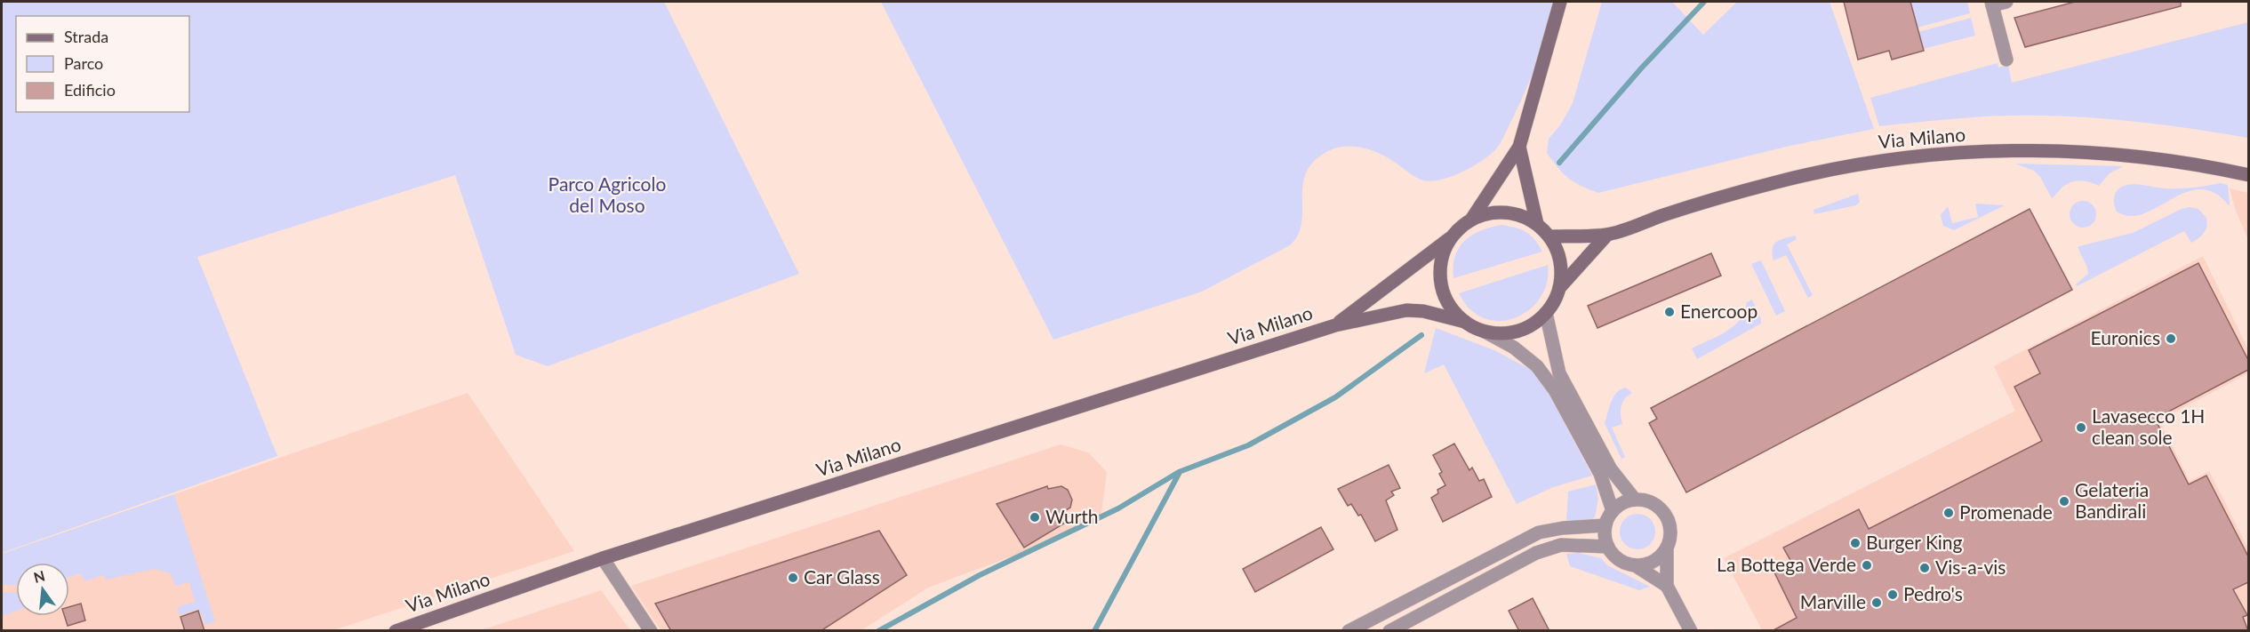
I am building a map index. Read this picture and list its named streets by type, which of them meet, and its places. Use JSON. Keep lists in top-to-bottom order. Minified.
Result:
{"streets":{"main road":["Via Milano"]},"parks":["Parco Agricolo del Moso"],"places":["Enercoop","Euronics","Lavasecco 1H clean sole","Gelateria Bandirali","Promenade","Wurth","Burger King","La Bottega Verde","Vis-a-vis","Car Glass","Pedro's","Marville"],"legend":["Strada","Parco","Edificio"],"north":"top"}
